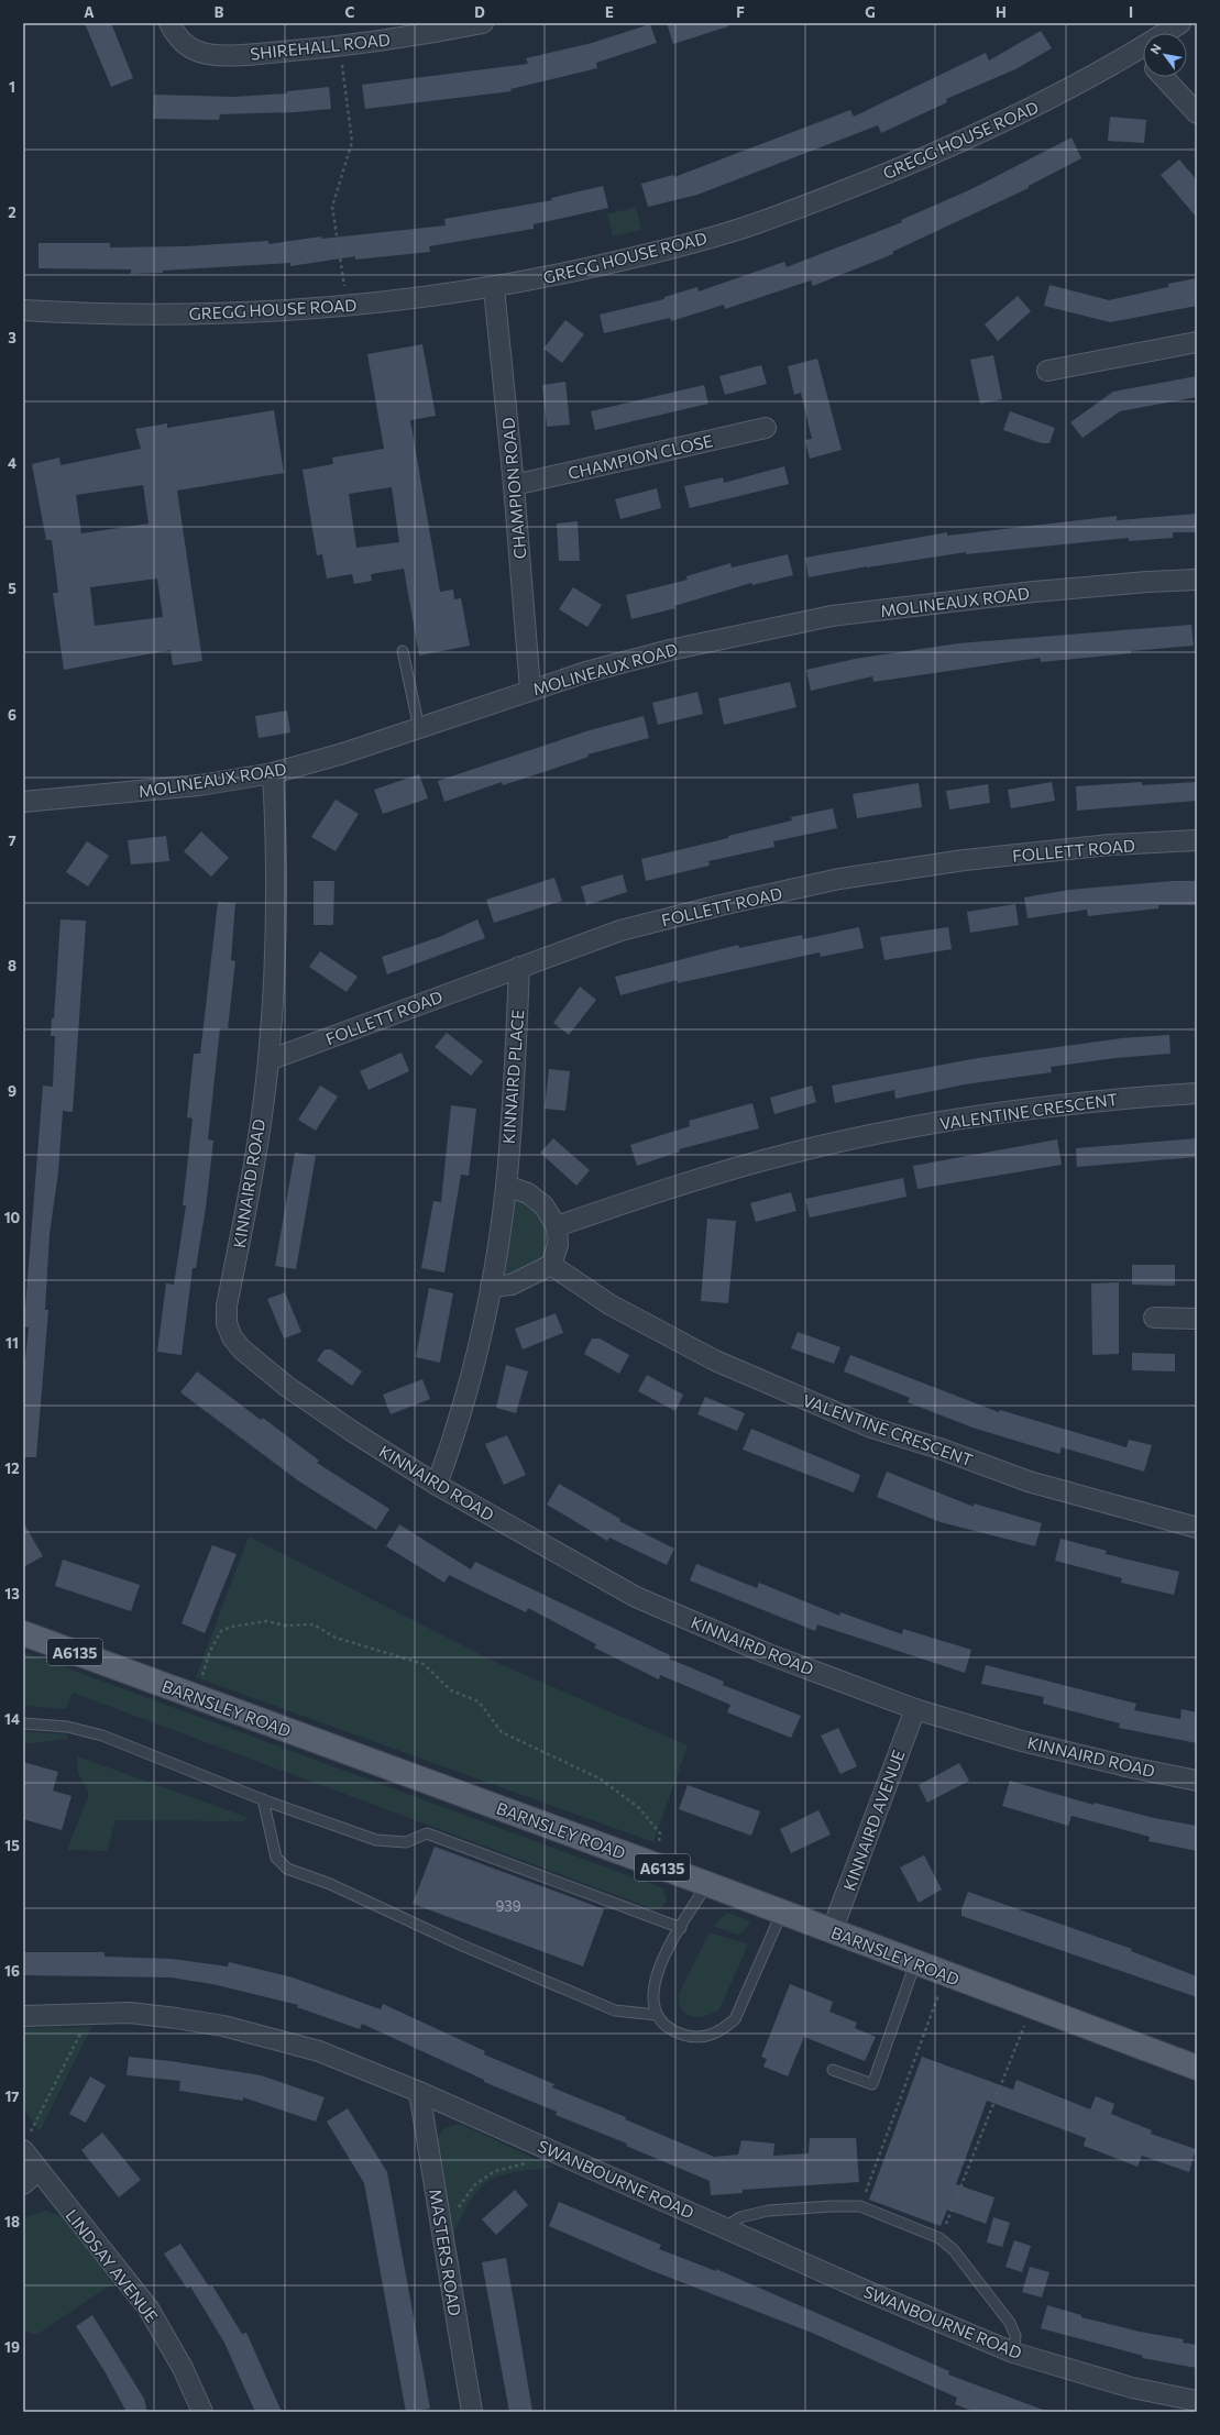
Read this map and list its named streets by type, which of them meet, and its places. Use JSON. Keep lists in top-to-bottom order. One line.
{"streets":{"main road":["A6135","BARNSLEY ROAD"],"street":["SHIREHALL ROAD","GREGG HOUSE ROAD","CHAMPION CLOSE","CHAMPION ROAD","MOLINEAUX ROAD","FOLLETT ROAD","KINNAIRD PLACE","VALENTINE CRESCENT","KINNAIRD ROAD","KINNAIRD AVENUE","SWANBOURNE ROAD","MASTERS ROAD","LINDSAY AVENUE"]},"crossings":[["GREGG HOUSE ROAD","CHAMPION ROAD"],["CHAMPION CLOSE","CHAMPION ROAD"],["CHAMPION ROAD","MOLINEAUX ROAD"],["MOLINEAUX ROAD","KINNAIRD ROAD"],["FOLLETT ROAD","KINNAIRD PLACE"],["FOLLETT ROAD","KINNAIRD ROAD"],["KINNAIRD PLACE","KINNAIRD ROAD"],["KINNAIRD ROAD","KINNAIRD AVENUE"],["BARNSLEY ROAD","KINNAIRD AVENUE"],["SWANBOURNE ROAD","MASTERS ROAD"]],"house_numbers":["939"],"north":"top left","grid":{"columns":["A","B","C","D","E","F","G","H","I"],"rows":["1","2","3","4","5","6","7","8","9","10","11","12","13","14","15","16","17","18","19"]}}
